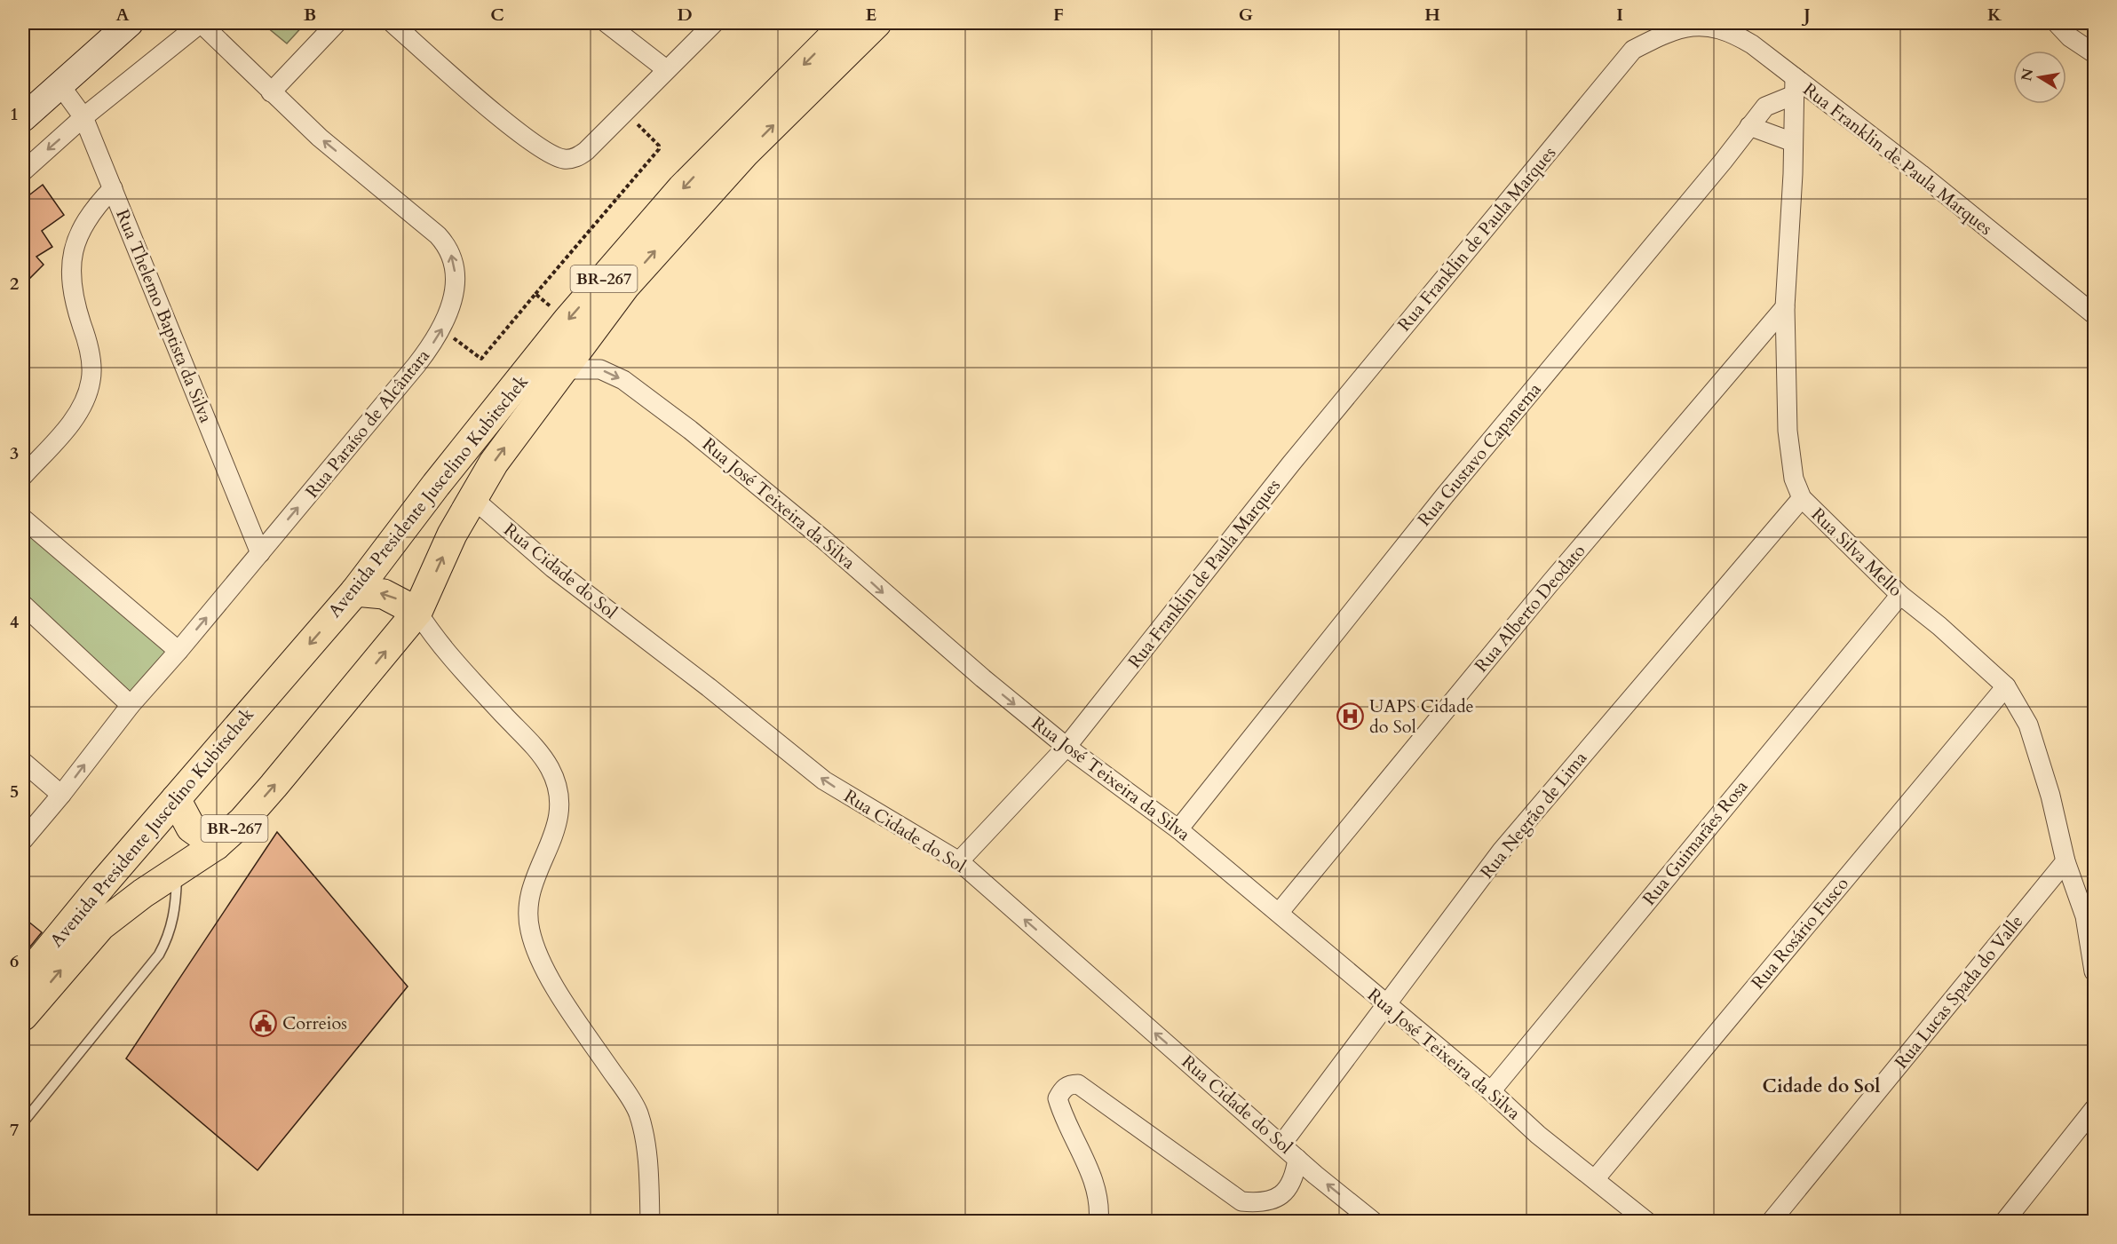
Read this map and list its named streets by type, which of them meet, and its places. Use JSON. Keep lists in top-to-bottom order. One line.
{"streets":{"highway":["BR-267","Avenida Presidente Juscelino Kubitschek"],"street":["Rua Franklin de Paula Marques","Rua Thelemo Baptista da Silva","Rua Paraíso de Alcântara","Rua Gustavo Capanema","Rua José Teixeira da Silva","Rua Silva Mello","Rua Cidade do Sol","Rua Alberto Deodato","Rua Negrão de Lima","Rua Guimarães Rosa","Rua Rosário Fusco","Rua Lucas Spada do Valle"]},"crossings":[["Rua Franklin de Paula Marques","Rua Gustavo Capanema"],["Rua Franklin de Paula Marques","Rua José Teixeira da Silva"],["Rua Franklin de Paula Marques","Rua Silva Mello"],["Rua Franklin de Paula Marques","Rua Cidade do Sol"],["Rua Thelemo Baptista da Silva","Rua Paraíso de Alcântara"],["Rua Gustavo Capanema","Rua José Teixeira da Silva"],["Rua Gustavo Capanema","Rua Silva Mello"],["Avenida Presidente Juscelino Kubitschek","Rua José Teixeira da Silva"],["Avenida Presidente Juscelino Kubitschek","Rua Cidade do Sol"],["Rua José Teixeira da Silva","Rua Alberto Deodato"],["Rua José Teixeira da Silva","Rua Negrão de Lima"],["Rua José Teixeira da Silva","Rua Guimarães Rosa"],["Rua José Teixeira da Silva","Rua Rosário Fusco"],["Rua Silva Mello","Rua Alberto Deodato"],["Rua Silva Mello","Rua Negrão de Lima"],["Rua Silva Mello","Rua Guimarães Rosa"],["Rua Silva Mello","Rua Rosário Fusco"],["Rua Silva Mello","Rua Lucas Spada do Valle"],["Rua Cidade do Sol","Rua Negrão de Lima"]],"one_way":["Rua José Teixeira da Silva","Rua Cidade do Sol"],"districts":["Cidade do Sol"],"places":{"hospital":["UAPS Cidade do Sol"],"public building":["Correios"]},"north":"left","grid":{"columns":["A","B","C","D","E","F","G","H","I","J","K"],"rows":["1","2","3","4","5","6","7"]}}
